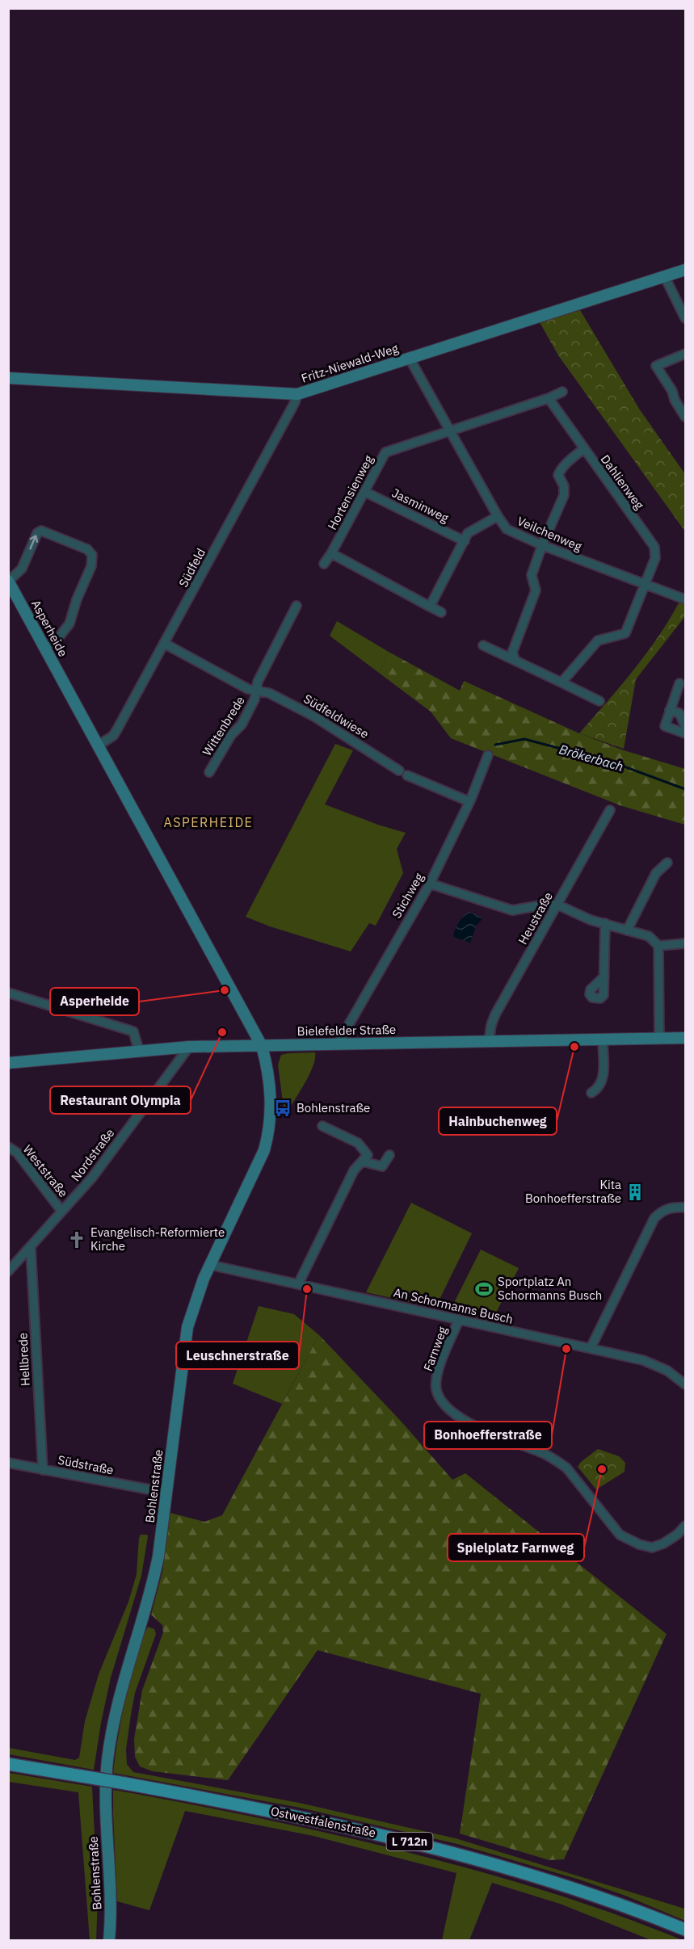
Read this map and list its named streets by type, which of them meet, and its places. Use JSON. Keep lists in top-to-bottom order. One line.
{"streets":{"main road":["Ostwestfalenstraße","L 712n"],"street":["Fritz-Niewald-Weg","Dahlienweg","Hortensienweg","Jasminweg","Veilchenweg","Südfeld","Asperheide","Südfeldwiese","Wittenbrede","Stichweg","Heustraße","Bielefelder Straße","Nordstraße","Weststraße","An Schormanns Busch","Farnweg","Hellbrede","Südstraße","Bohlenstraße"]},"crossings":[["Fritz-Niewald-Weg","Veilchenweg"],["Fritz-Niewald-Weg","Südfeld"],["Dahlienweg","Veilchenweg"],["Hortensienweg","Jasminweg"],["Hortensienweg","Veilchenweg"],["Südfeld","Asperheide"],["Südfeld","Südfeldwiese"],["Asperheide","Bielefelder Straße"],["Asperheide","Bohlenstraße"],["Südfeldwiese","Wittenbrede"],["Stichweg","Bielefelder Straße"],["Heustraße","Bielefelder Straße"],["Bielefelder Straße","Nordstraße"],["Bielefelder Straße","Bohlenstraße"],["Nordstraße","Weststraße"],["Nordstraße","Hellbrede"],["An Schormanns Busch","Farnweg"],["An Schormanns Busch","Bohlenstraße"],["Hellbrede","Südstraße"],["Südstraße","Bohlenstraße"]],"districts":["ASPERHEIDE"],"water":["Brökerbach"],"places":{"other":["Asperheide","Restaurant Olympia","Hainbuchenweg","Leuschnerstraße","Bonhoefferstraße","Spielplatz Farnweg"],"bus stop":["Bohlenstraße"],"building":["Kita Bonhoefferstraße"],"church":["Evangelisch-Reformierte Kirche"],"sports":["Sportplatz An Schormanns Busch"]}}
